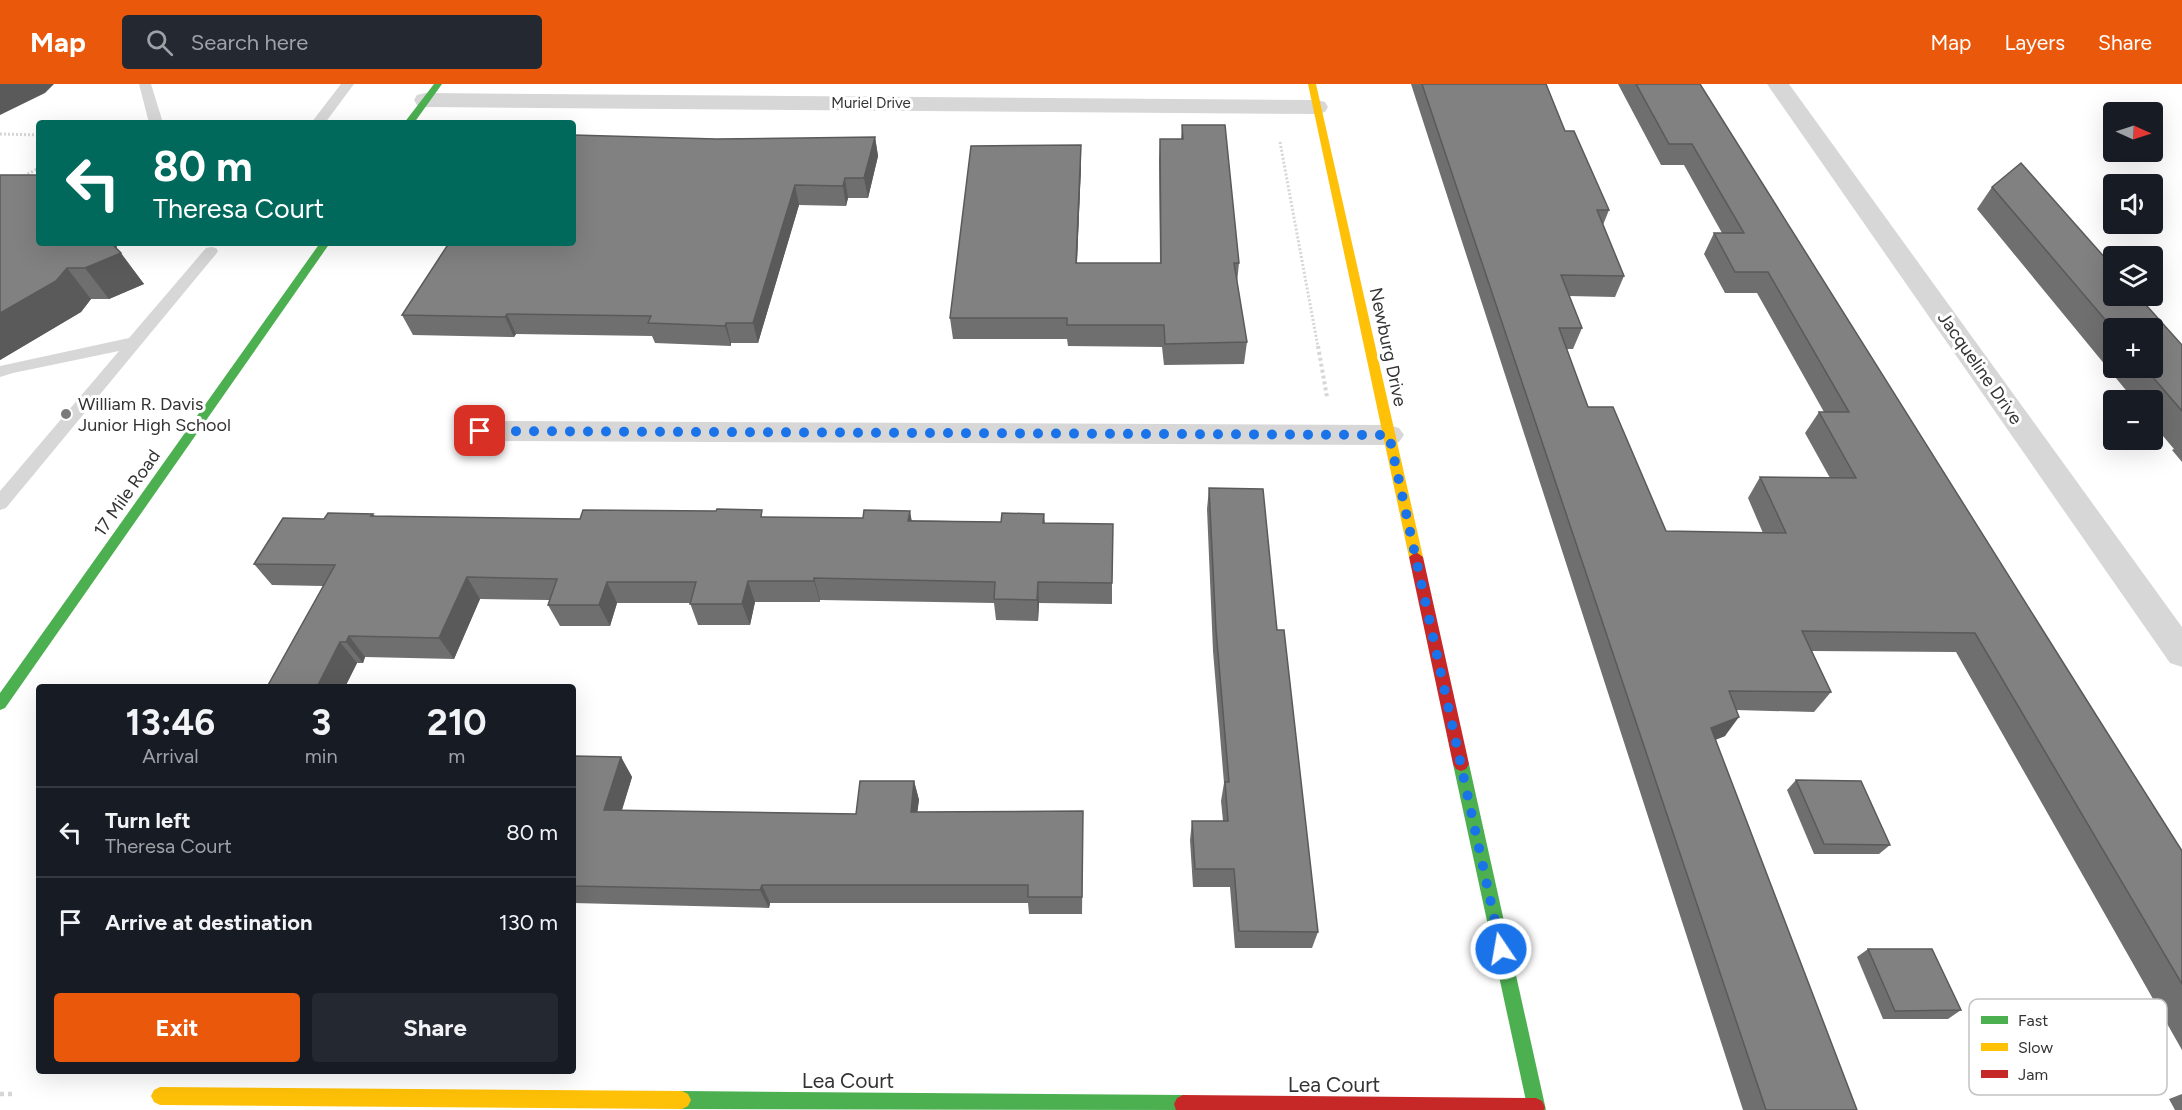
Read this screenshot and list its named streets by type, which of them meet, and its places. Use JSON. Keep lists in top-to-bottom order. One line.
{"streets":{"street":["Muriel Drive","Newburg Drive","Jacqueline Drive","17 Mile Road","Lea Court"]},"crossings":[["Muriel Drive","Newburg Drive"],["Newburg Drive","Lea Court"]],"places":["William R. Davis Junior High School"],"legend":["Fast","Slow","Jam"],"north":"right","page":{"header":"Map","search":"Search here","nav":["Map","Layers","Share"],"map_buttons":["+","−"],"turn":["80 m","Theresa Court"],"eta":["13:46","Arrival","3","min","210","m"],"list":[{"name":"Turn left","note":"Theresa Court","value":"80 m"},{"name":"Arrive at destination","value":"130 m"}],"buttons":["Exit","Share"]}}
